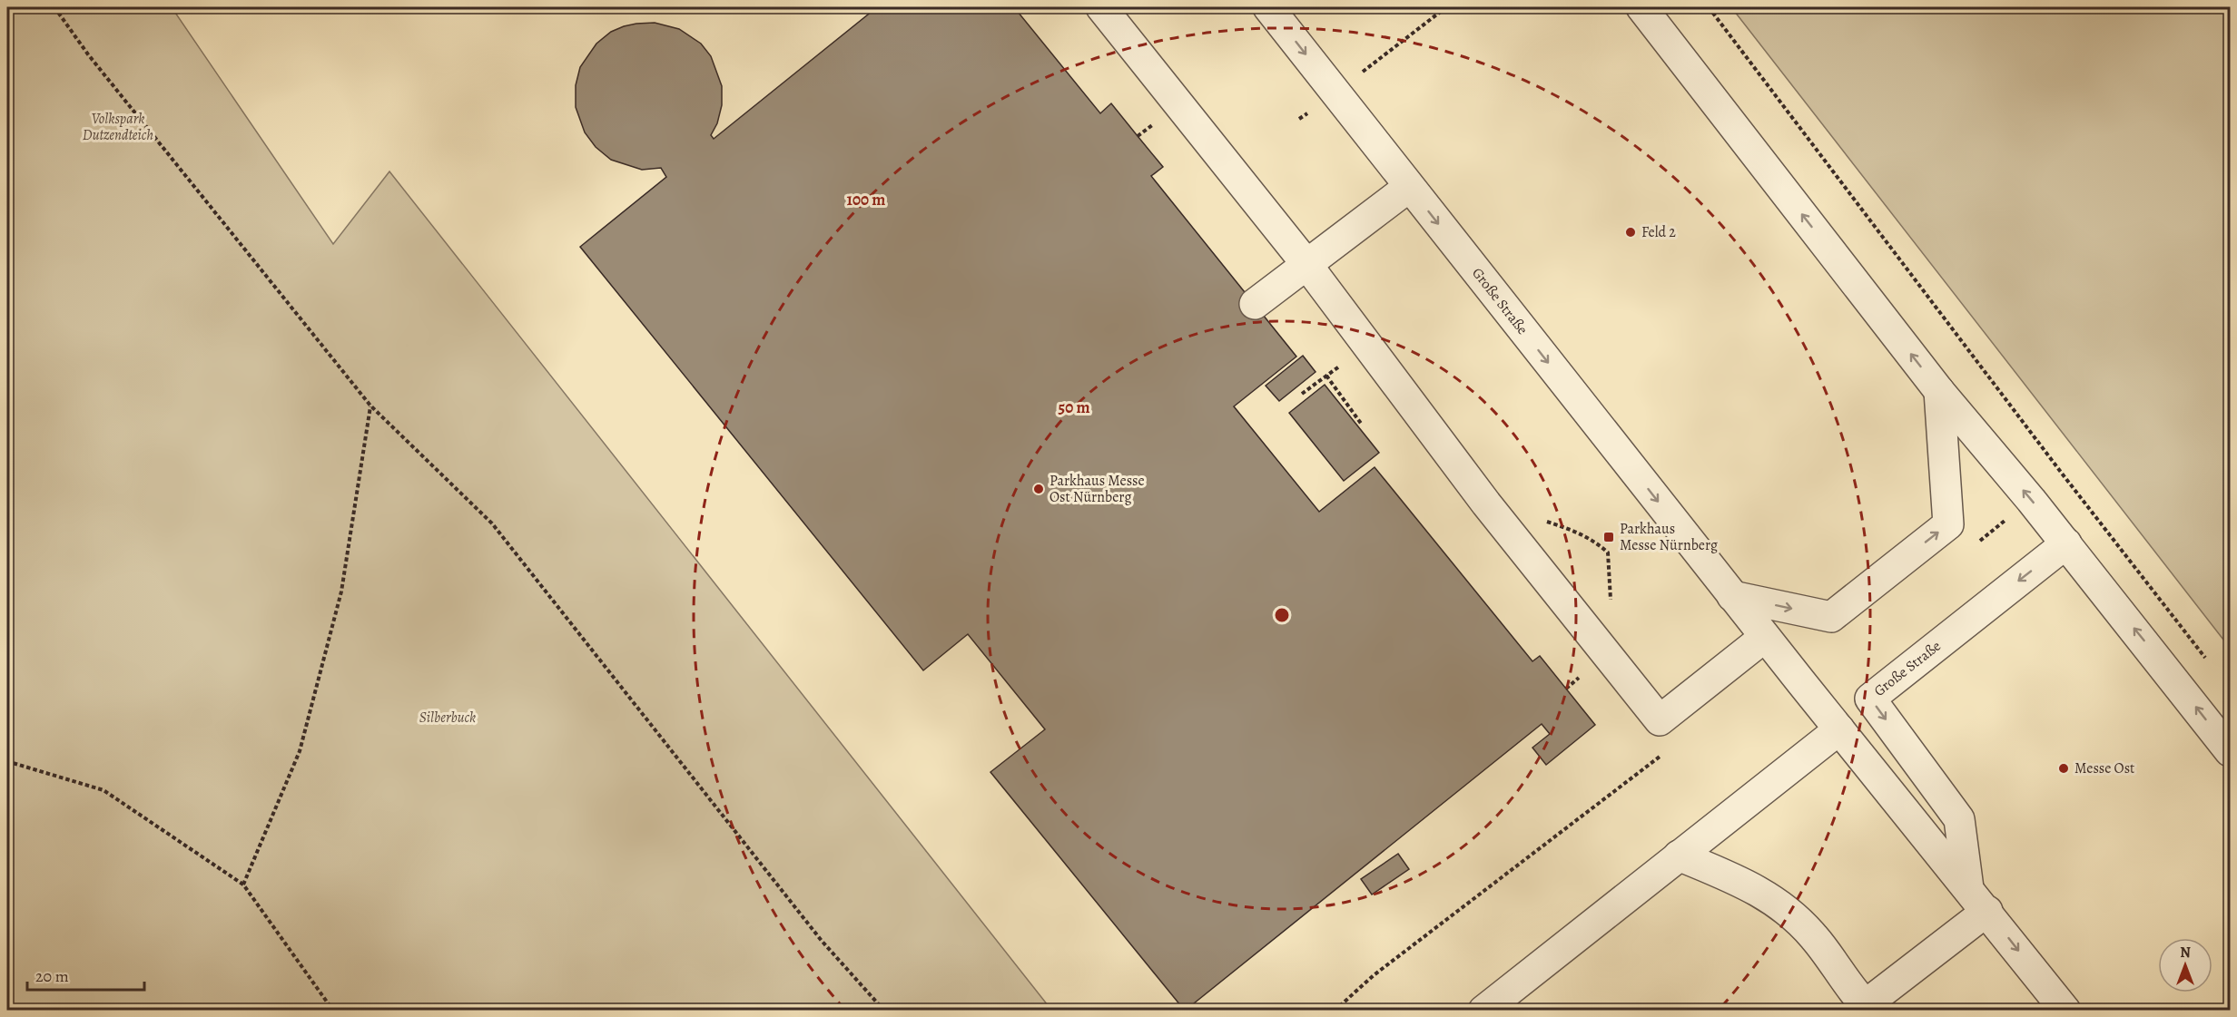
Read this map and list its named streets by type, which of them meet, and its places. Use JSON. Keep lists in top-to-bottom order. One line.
{"streets":{"lane":["Große Straße"]},"parks":["Volkspark Dutzendteich","Silberbuck"],"places":{"other":["Feld 2","Parkhaus Messe Ost Nürnberg","Messe Ost"],"transit":["Parkhaus Messe Nürnberg"]},"scale_bar":"20 m","north":"top","rings":["100 m","50 m"]}
